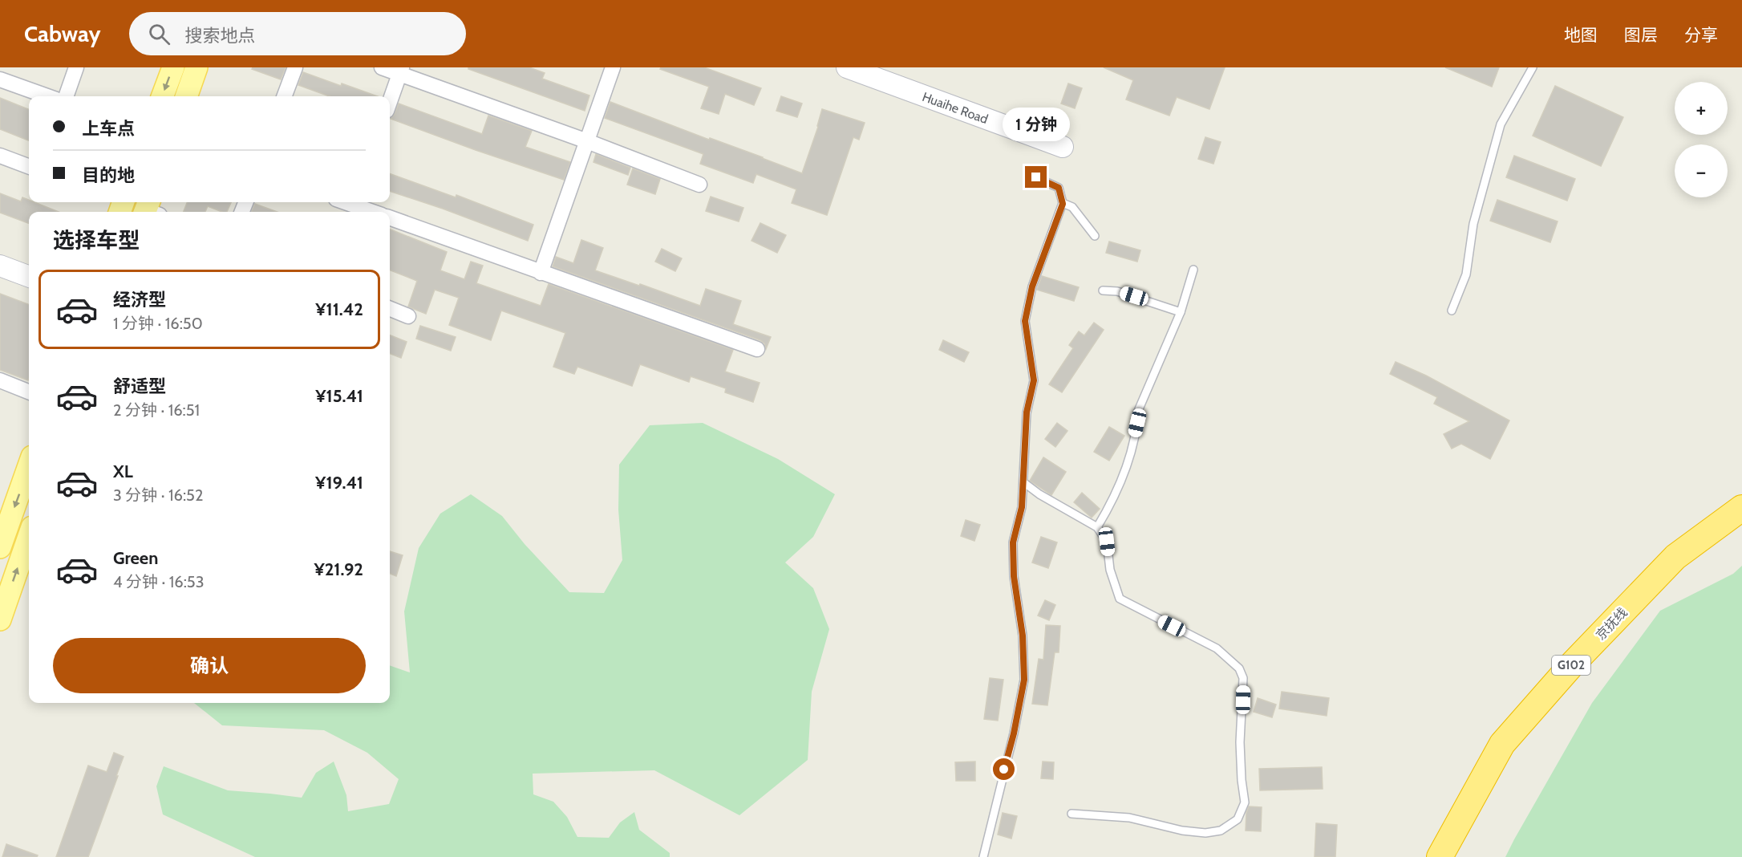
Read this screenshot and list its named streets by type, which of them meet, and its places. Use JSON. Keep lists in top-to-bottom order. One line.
{"streets":{"highway":["京抚线","G102"],"street":["Huaihe Road"]},"page":{"header":"Cabway","search":"搜索地点","nav":["地图","图层","分享"],"map_buttons":["+","−"],"banner":["上车点","目的地"],"bubble":"1 分钟","heading":"选择车型","list":[{"name":"经济型","note":"1 分钟 · 16:50","value":"¥11.42"},{"name":"舒适型","note":"2 分钟 · 16:51","value":"¥15.41"},{"name":"XL","note":"3 分钟 · 16:52","value":"¥19.41"},{"name":"Green","note":"4 分钟 · 16:53","value":"¥21.92"}],"buttons":"确认"}}
